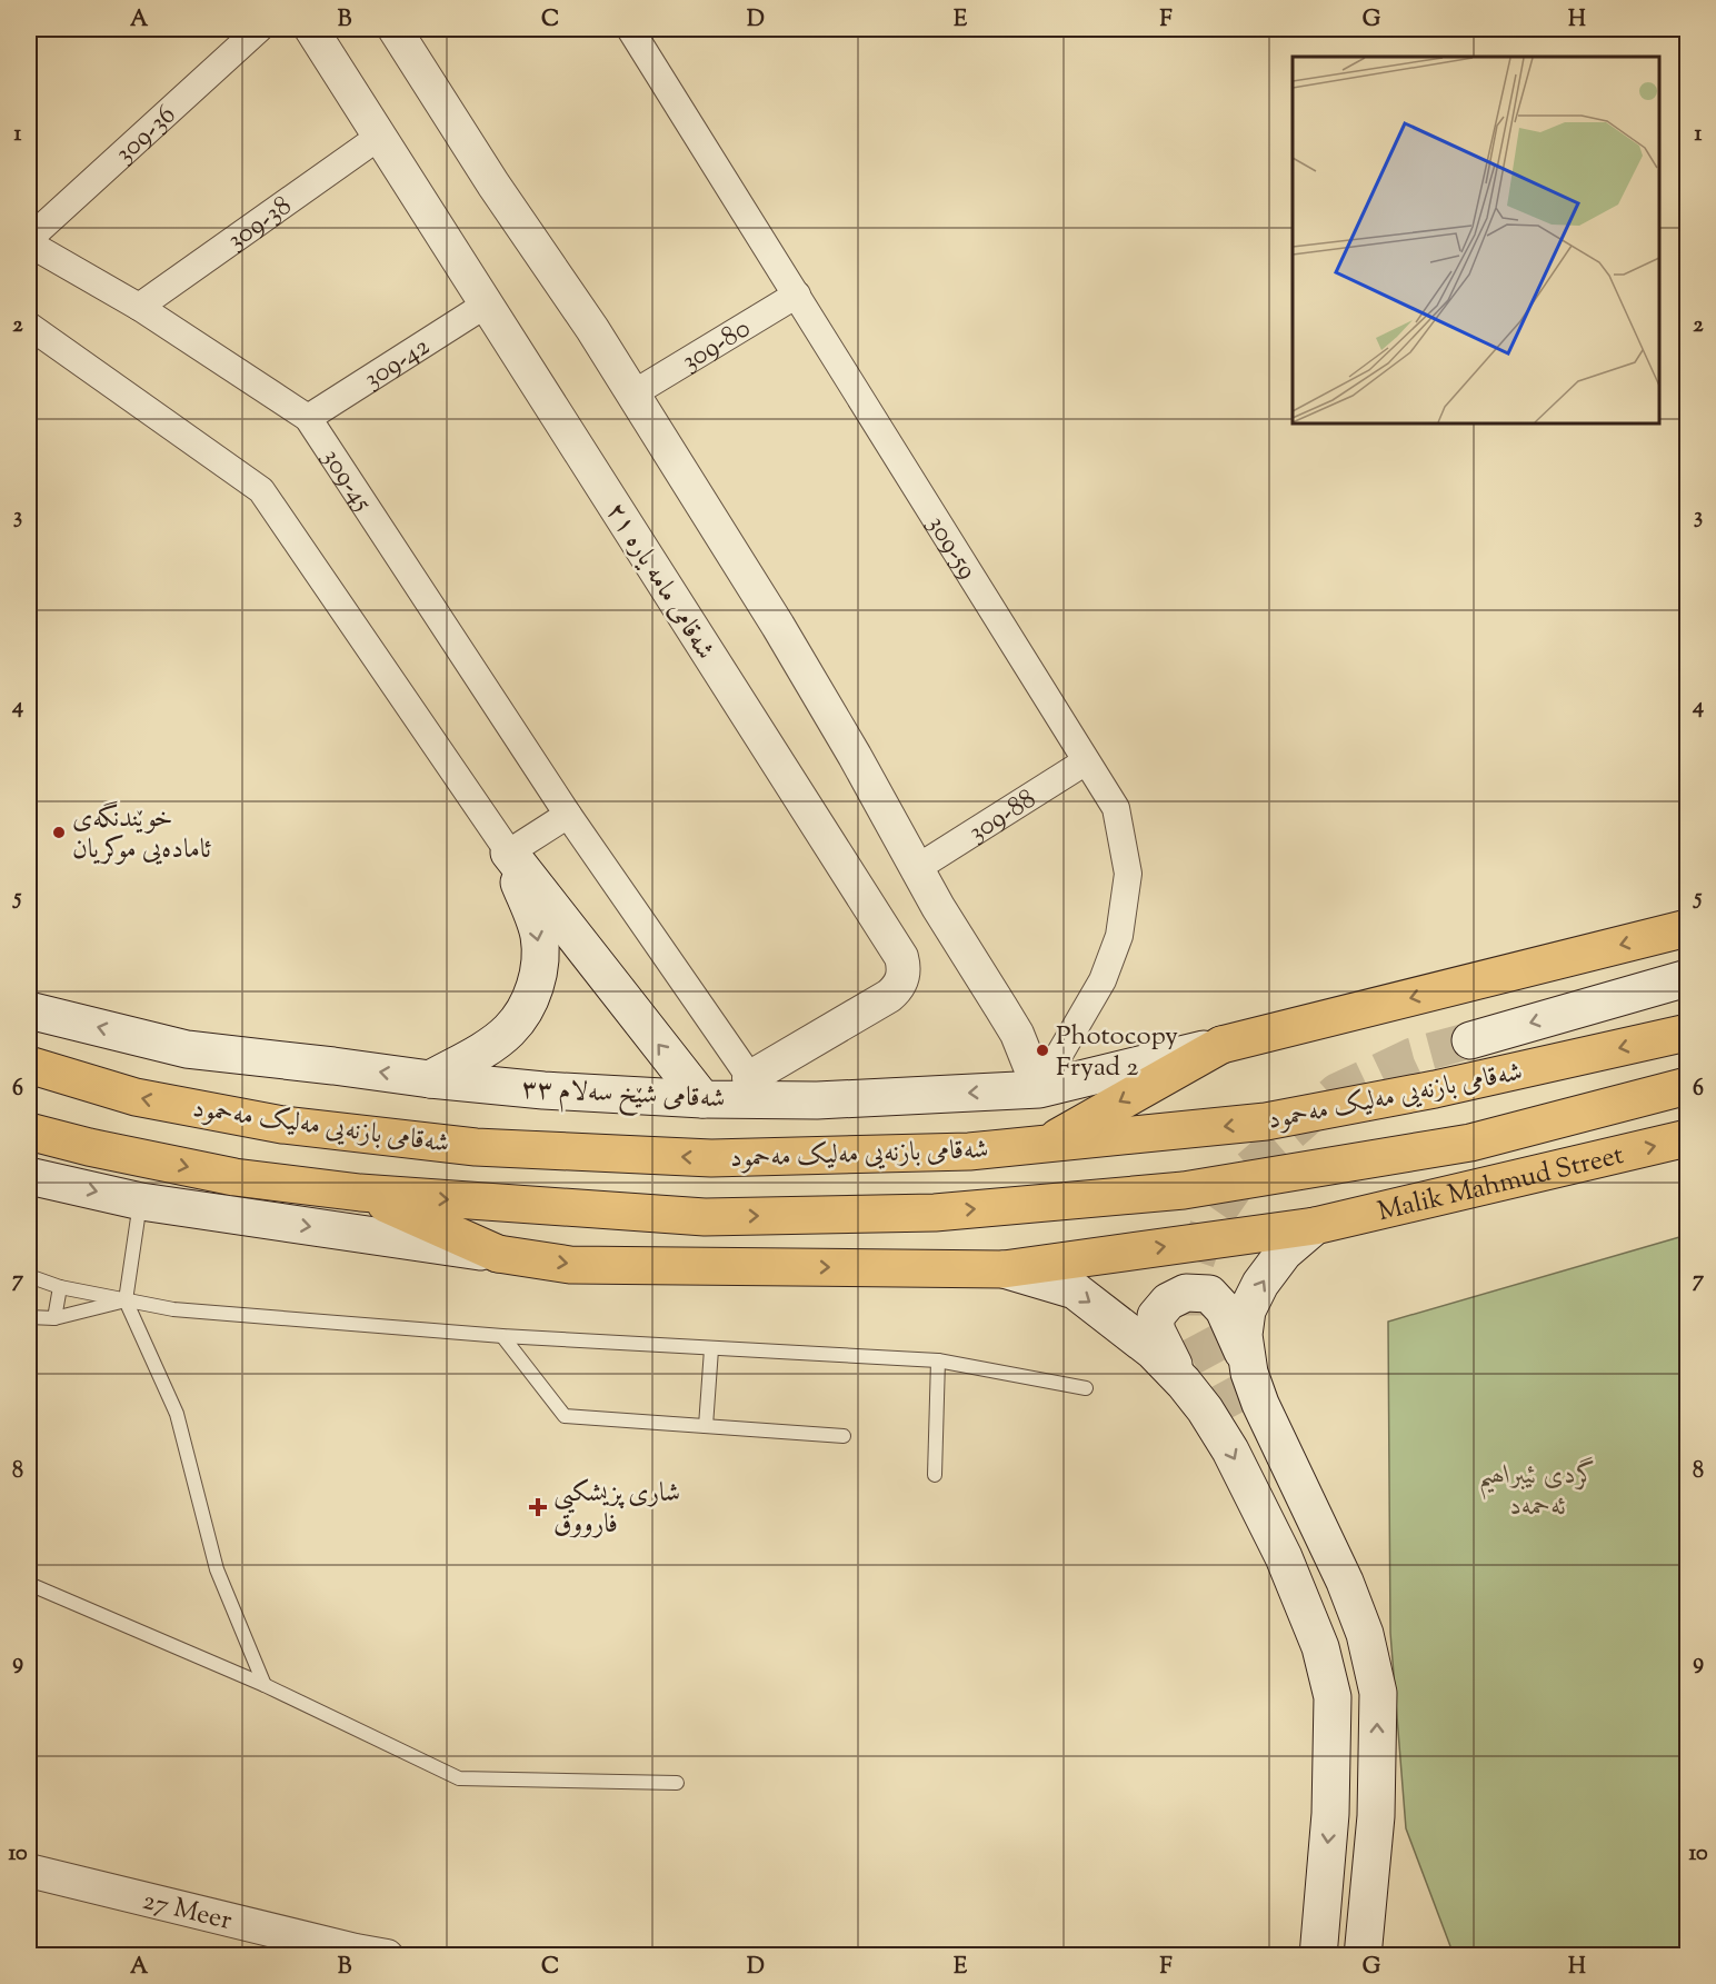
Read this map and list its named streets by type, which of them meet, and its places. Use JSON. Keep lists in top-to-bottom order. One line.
{"streets":{"main road":["شەقامی شێخ سەلام ٣٣","شەقامی بازنەیی مەلیک مەحمود","Malik Mahmud Street"],"street":["309-36","309-38","309-80","309-42","309-45","309-59","شەقامی مامە یارە ٢١","309-88","27 Meer"]},"crossings":[["309-36","309-45"],["309-38","309-45"],["309-38","شەقامی مامە یارە ٢١"],["309-80","309-59"],["309-42","309-45"],["309-42","شەقامی مامە یارە ٢١"],["309-45","شەقامی مامە یارە ٢١"],["309-45","شەقامی شێخ سەلام ٣٣"],["309-59","309-88"],["309-59","شەقامی شێخ سەلام ٣٣"],["شەقامی مامە یارە ٢١","شەقامی شێخ سەلام ٣٣"]],"parks":["گردی ئیبراھیم ئەحمەد"],"places":{"other":["خوێندنگەی ئامادەیی موکریان","Photocopy Fryad 2"],"health":["شاری پزیشکیی فارووق"]},"grid":{"columns":["A","B","C","D","E","F","G","H"],"rows":["1","2","3","4","5","6","7","8","9","10"]}}
